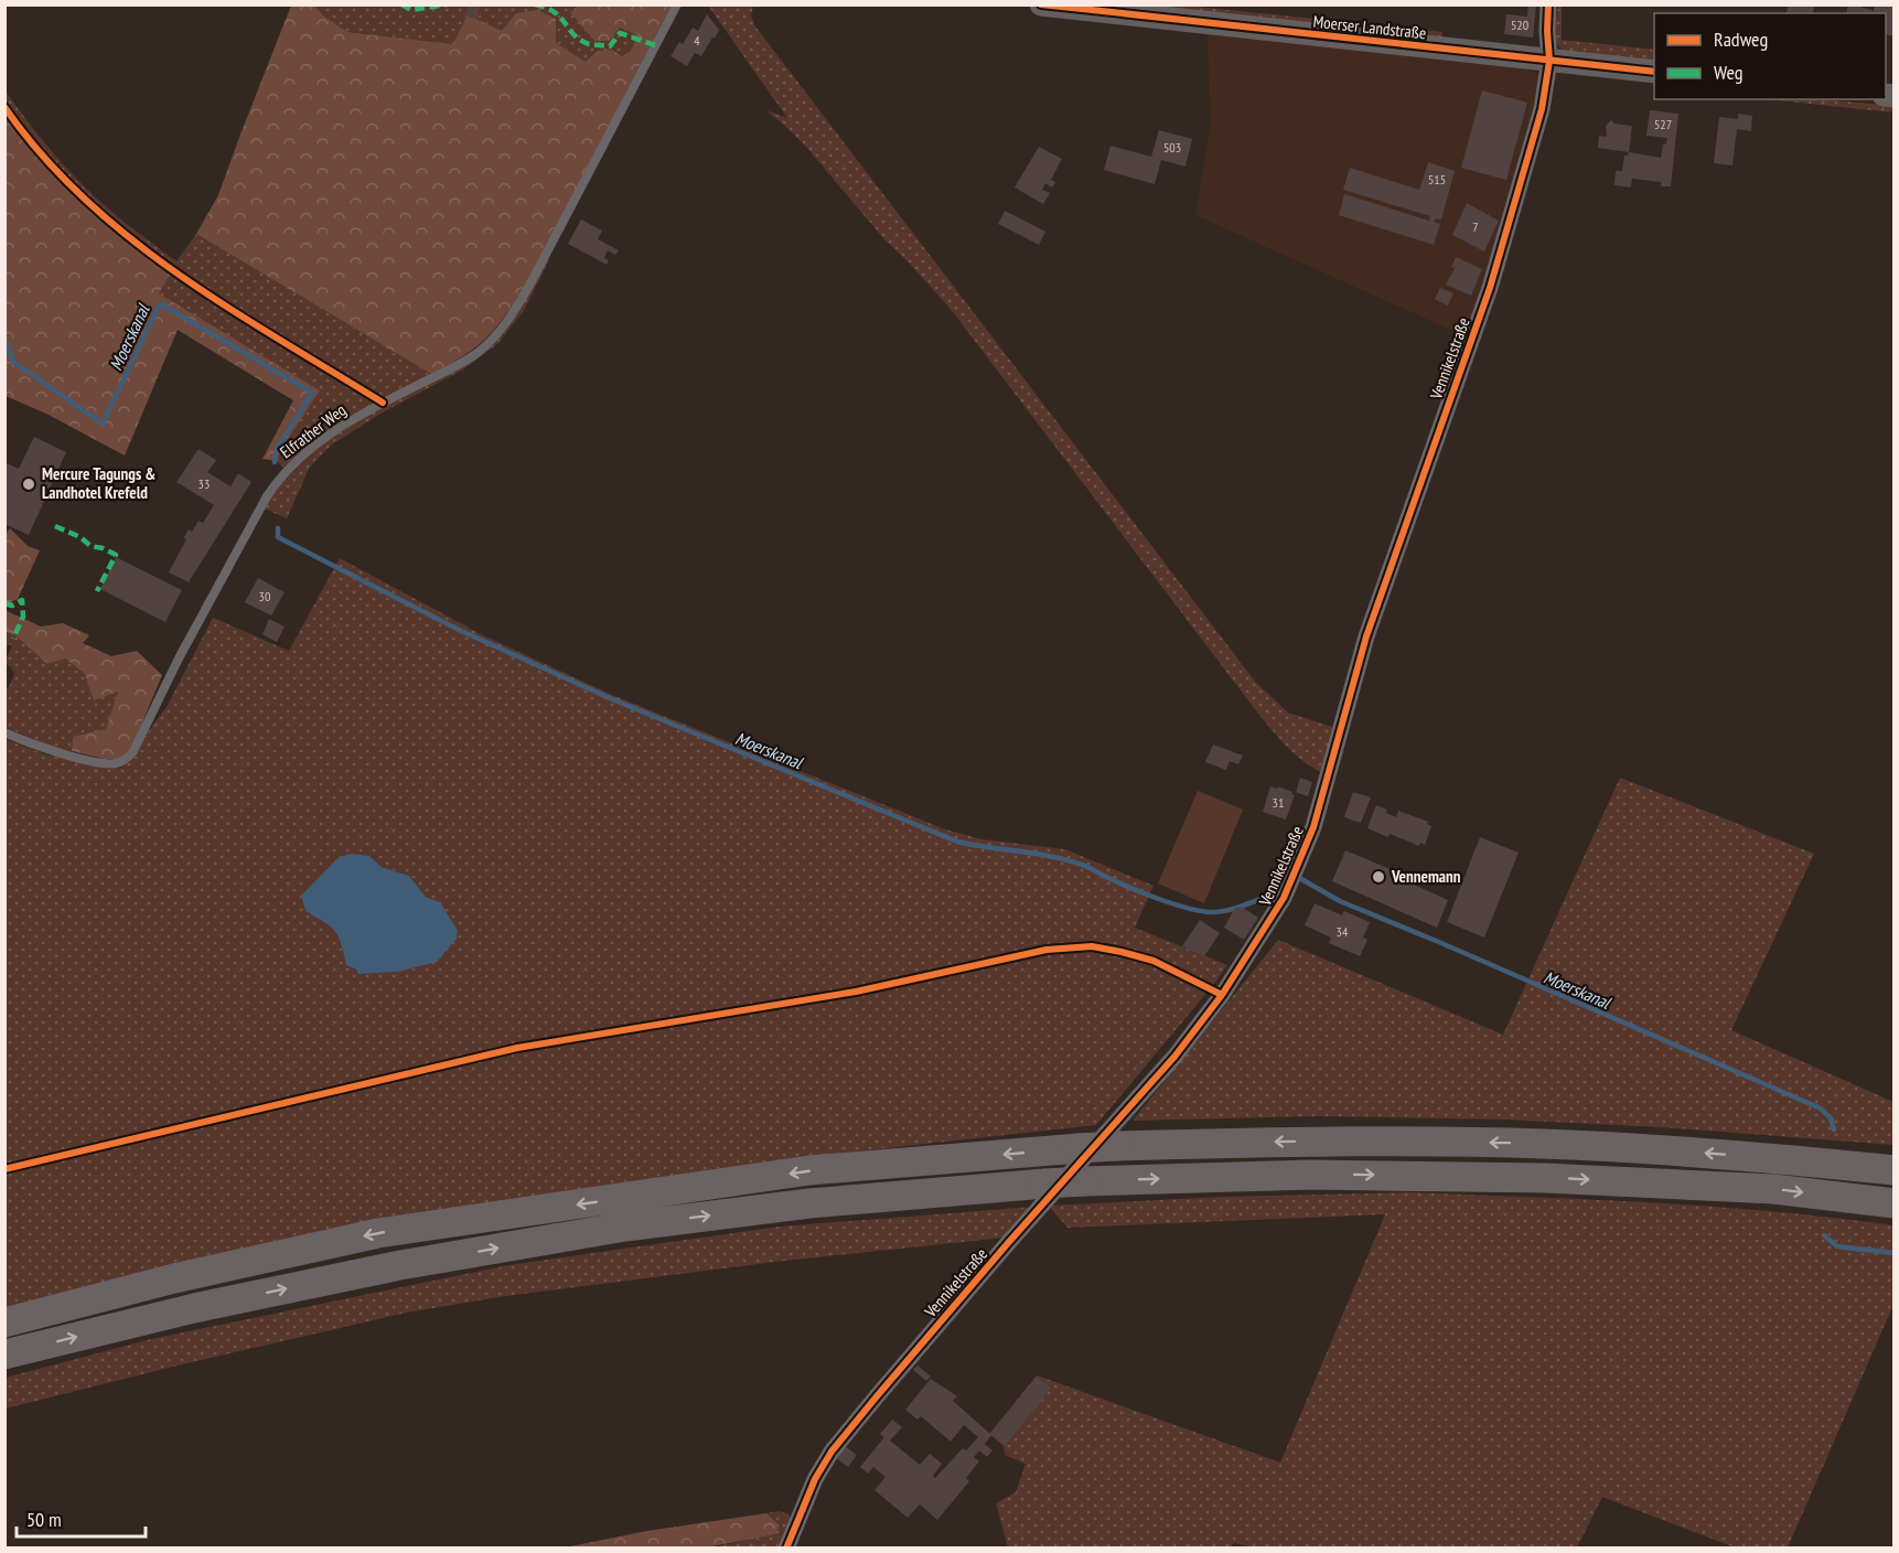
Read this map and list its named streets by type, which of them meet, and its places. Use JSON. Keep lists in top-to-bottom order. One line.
{"streets":{"main road":["Moerser Landstraße"],"street":["Vennikelstraße"],"lane":["Elfrather Weg"]},"crossings":[["Moerser Landstraße","Vennikelstraße"]],"water":["Moerskanal"],"places":["Mercure Tagungs & Landhotel Krefeld","Vennemann"],"house_numbers":["520","4","527","503","515","7","33","30","31","34"],"legend":["Radweg","Weg"],"scale_bar":"50 m"}
